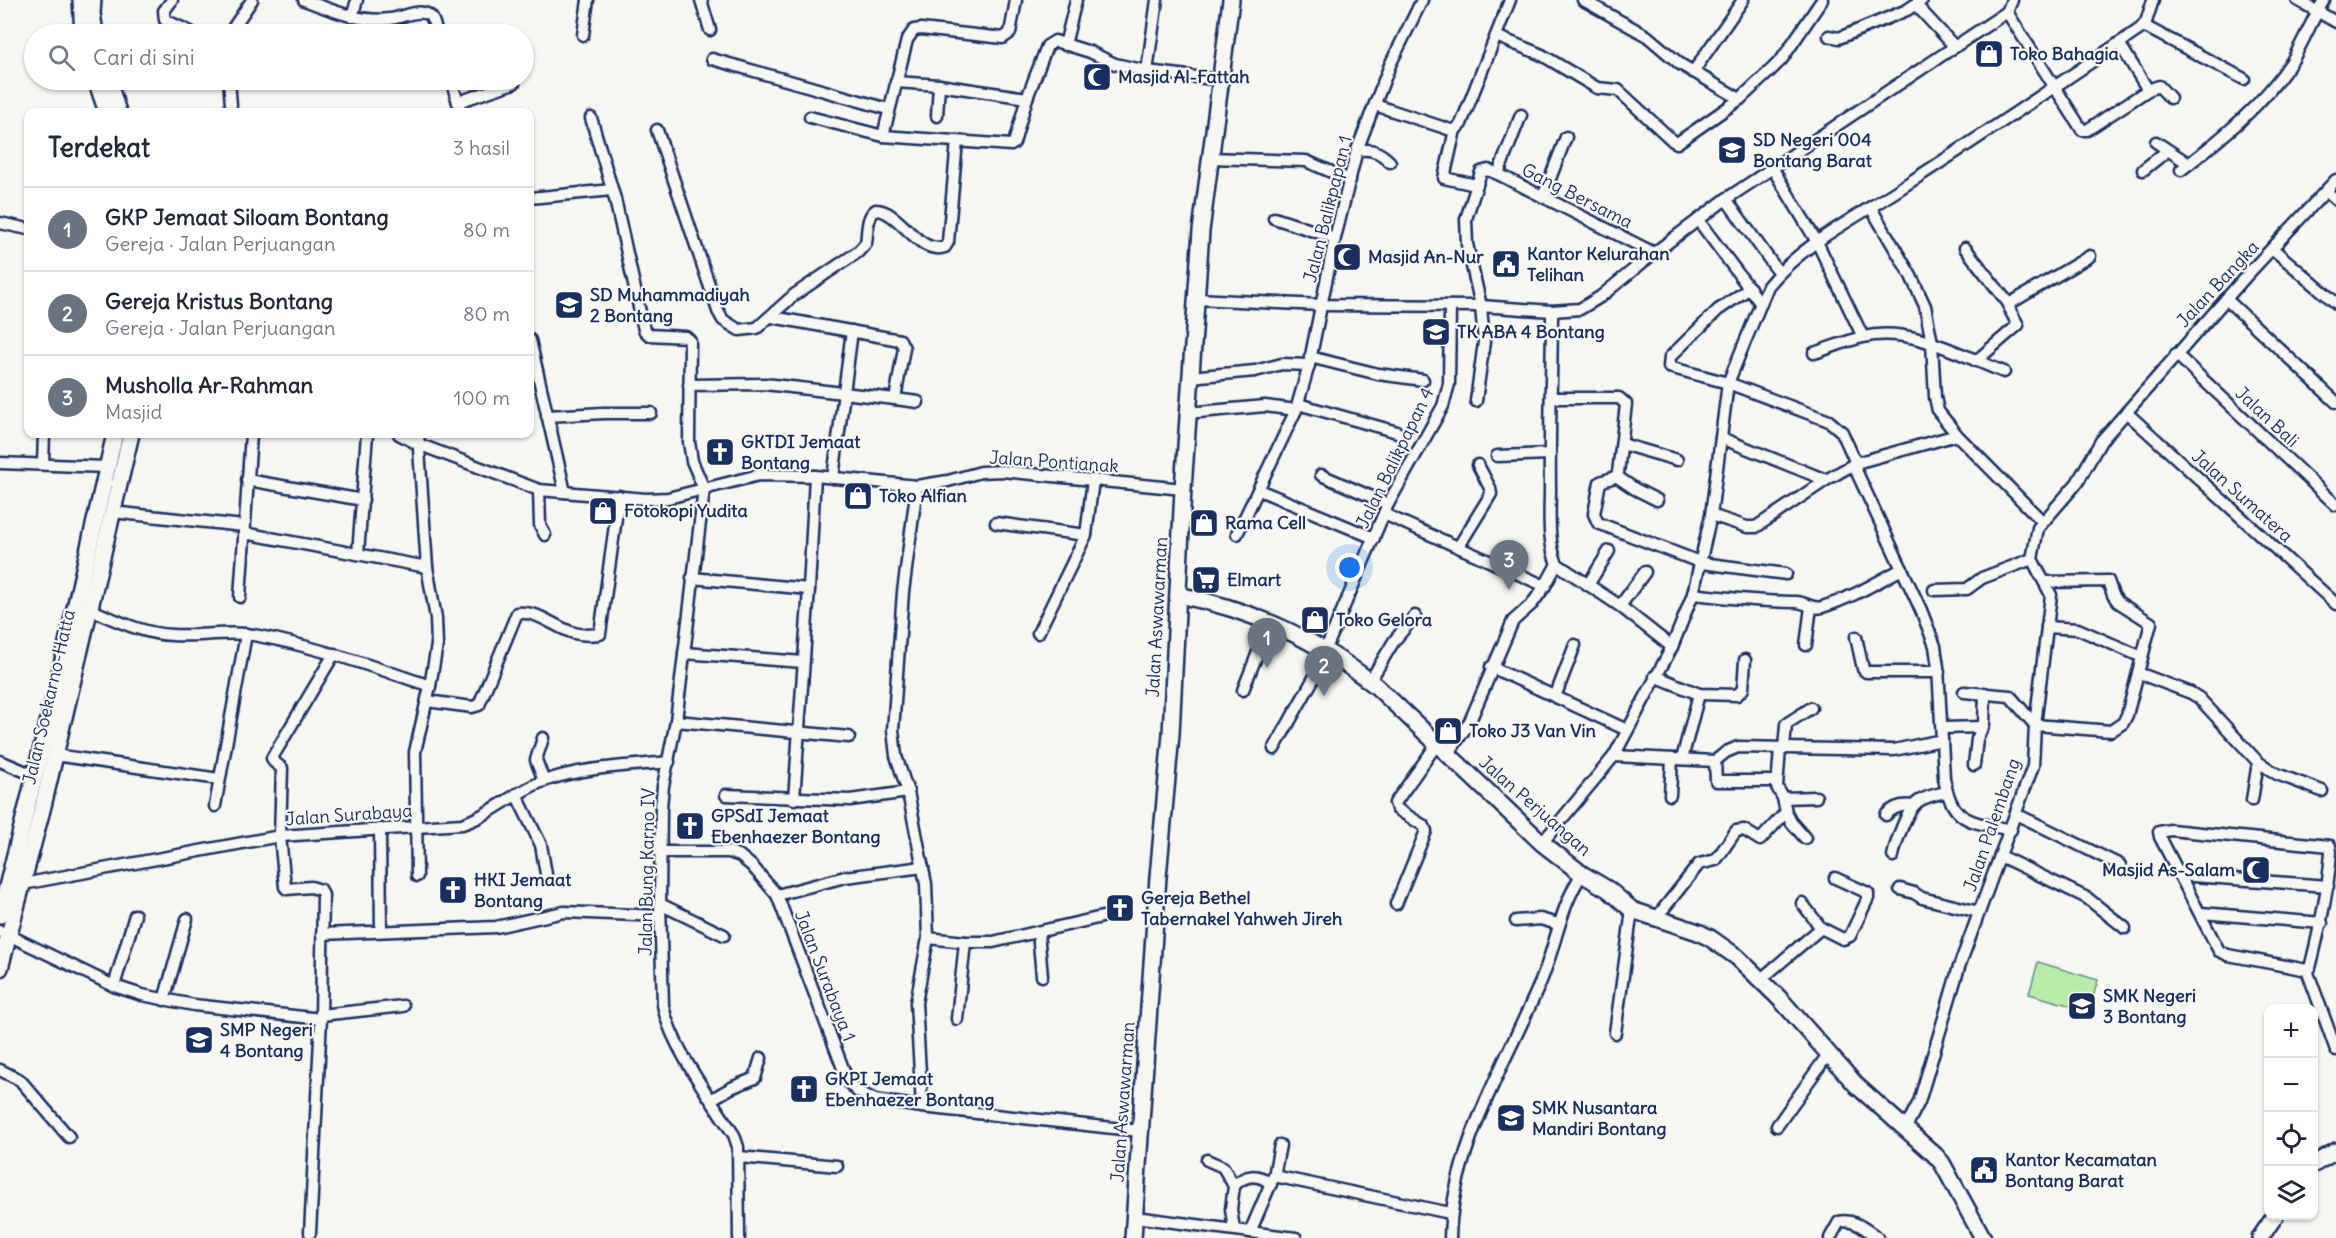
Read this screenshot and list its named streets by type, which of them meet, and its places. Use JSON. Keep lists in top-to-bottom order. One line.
{"streets":{"street":["Gang Bersama","Jalan Balikpapan 1","Jalan Bangka","Jalan Bali","Jalan Balikpapan 4","Jalan Pontianak","Jalan Sumatera","Jalan Aswawarman","Jalan Soekarno-Hatta","Jalan Perjuangan","Jalan Surabaya","Jalan Palembang","Jalan Bung Karno IV","Jalan Surabaya 1"]},"crossings":[["Jalan Bangka","Jalan Bali"],["Jalan Bangka","Jalan Sumatera"],["Jalan Balikpapan 4","Jalan Perjuangan"],["Jalan Pontianak","Jalan Aswawarman"],["Jalan Pontianak","Jalan Bung Karno IV"],["Jalan Aswawarman","Jalan Perjuangan"],["Jalan Aswawarman","Jalan Surabaya 1"],["Jalan Soekarno-Hatta","Jalan Surabaya"],["Jalan Perjuangan","Jalan Palembang"],["Jalan Surabaya","Jalan Bung Karno IV"],["Jalan Bung Karno IV","Jalan Surabaya 1"]],"places":{"shop":["Toko Bahagia","Toko Alfian","Fotokopi Yudita","Rama Cell","Toko Gelora","Toko J3 Van Vin"],"mosque":["Masjid Al-Fattah","Masjid An-Nur","Masjid As-Salam"],"school or university":["SD Negeri 004 Bontang Barat","SD Muhammadiyah 2 Bontang","TK ABA 4 Bontang","SMK Negeri 3 Bontang","SMP Negeri 4 Bontang","SMK Nusantara Mandiri Bontang"],"public building":["Kantor Kelurahan Telihan","Kantor Kecamatan Bontang Barat"],"church":["GKTDI Jemaat Bontang","GPSdI Jemaat Ebenhaezer Bontang","HKI Jemaat Bontang","Gereja Bethel Tabernakel Yahweh Jireh","GKPI Jemaat Ebenhaezer Bontang"],"supermarket":["Elmart"]},"page":{"search":"Cari di sini","heading":["Terdekat","3 hasil"],"list":[{"mark":"1","name":"GKP Jemaat Siloam Bontang","note":"Gereja · Jalan Perjuangan","value":"80 m"},{"mark":"2","name":"Gereja Kristus Bontang","note":"Gereja · Jalan Perjuangan","value":"80 m"},{"mark":"3","name":"Musholla Ar-Rahman","note":"Masjid","value":"100 m"}],"pins":["3","1","2"],"map_buttons":["+","−"]}}
